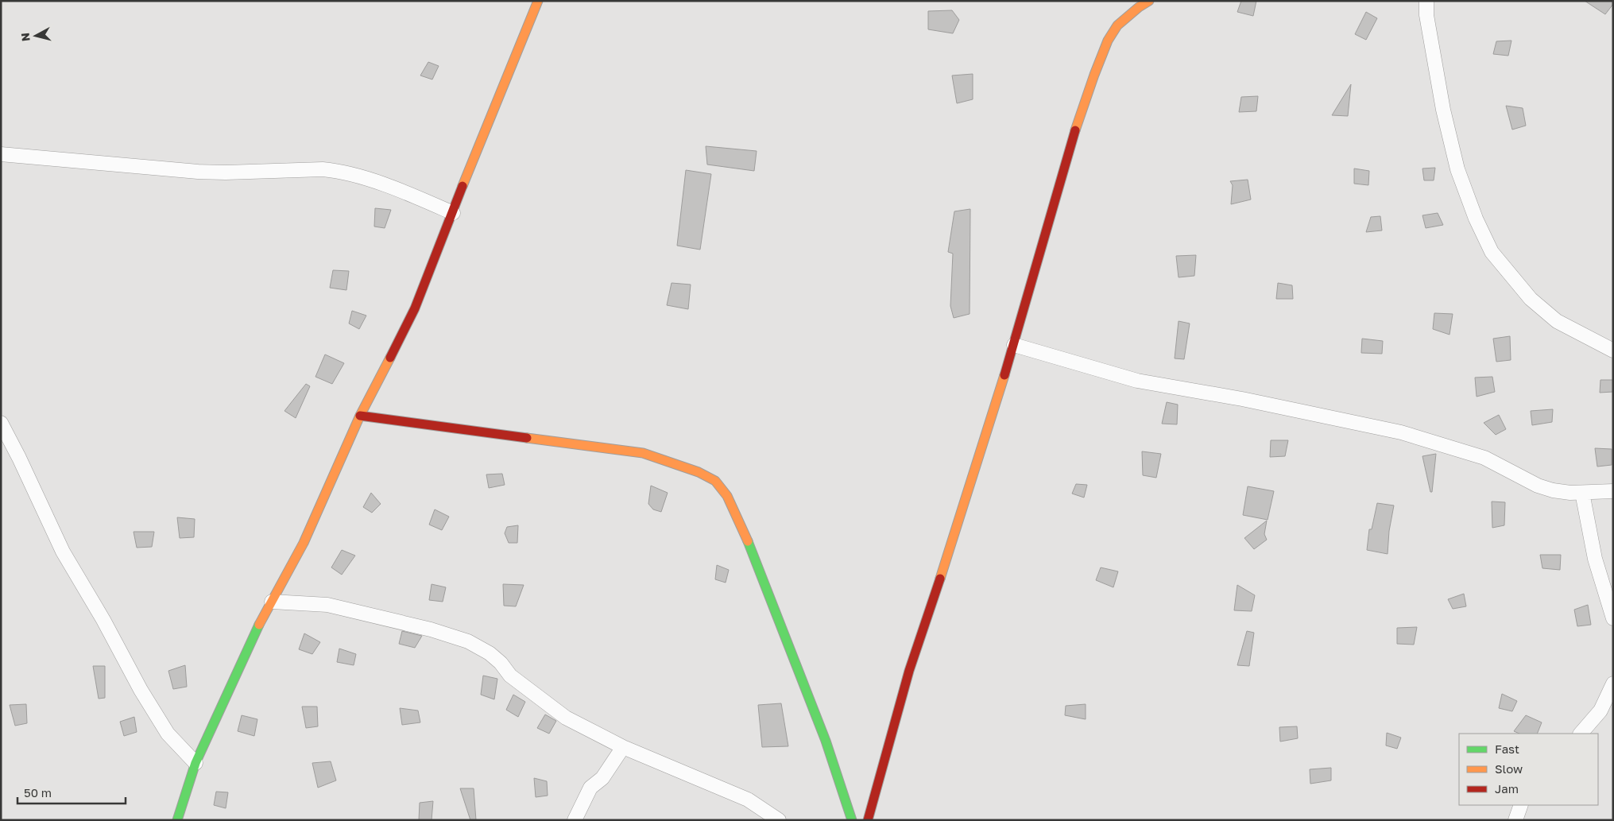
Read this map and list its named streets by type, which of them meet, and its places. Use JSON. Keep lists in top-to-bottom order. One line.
{"legend":["Fast","Slow","Jam"],"scale_bar":"50 m","north":"left"}
